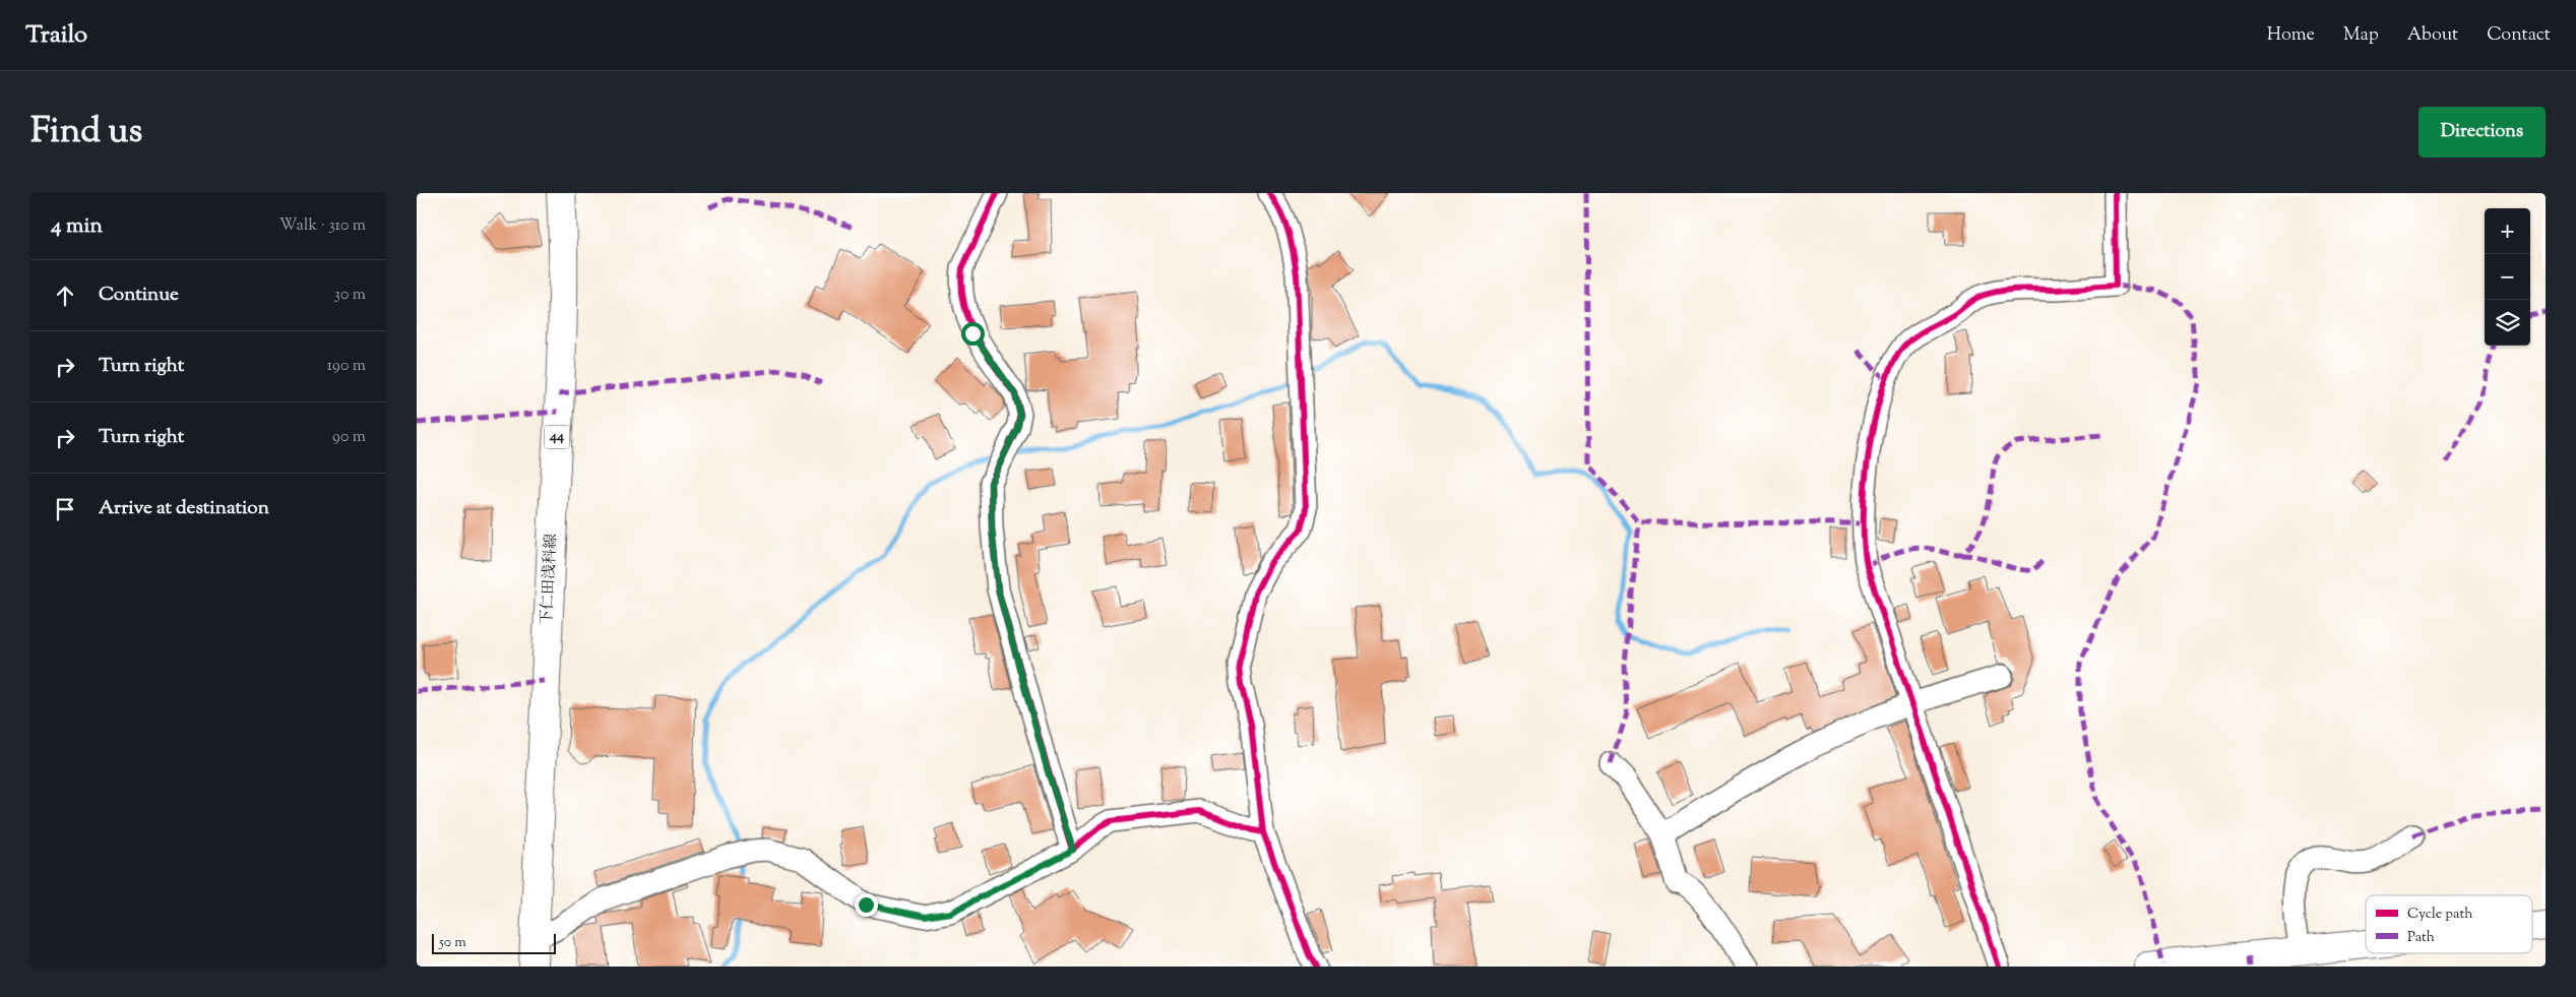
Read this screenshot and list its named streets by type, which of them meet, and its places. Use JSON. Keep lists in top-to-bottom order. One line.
{"streets":{"main road":["44","下仁田浅科線"]},"legend":["Cycle path","Path"],"scale_bar":"50 m","page":{"header":"Trailo","nav":["Home","Map","About","Contact"],"title":"Find us","buttons":"Directions","heading":["4 min","Walk · 310 m"],"map_buttons":["+","−"],"list":[["Continue","30 m"],["Turn right","190 m"],["Turn right","90 m"],"Arrive at destination"],"scale":"50 m"}}
